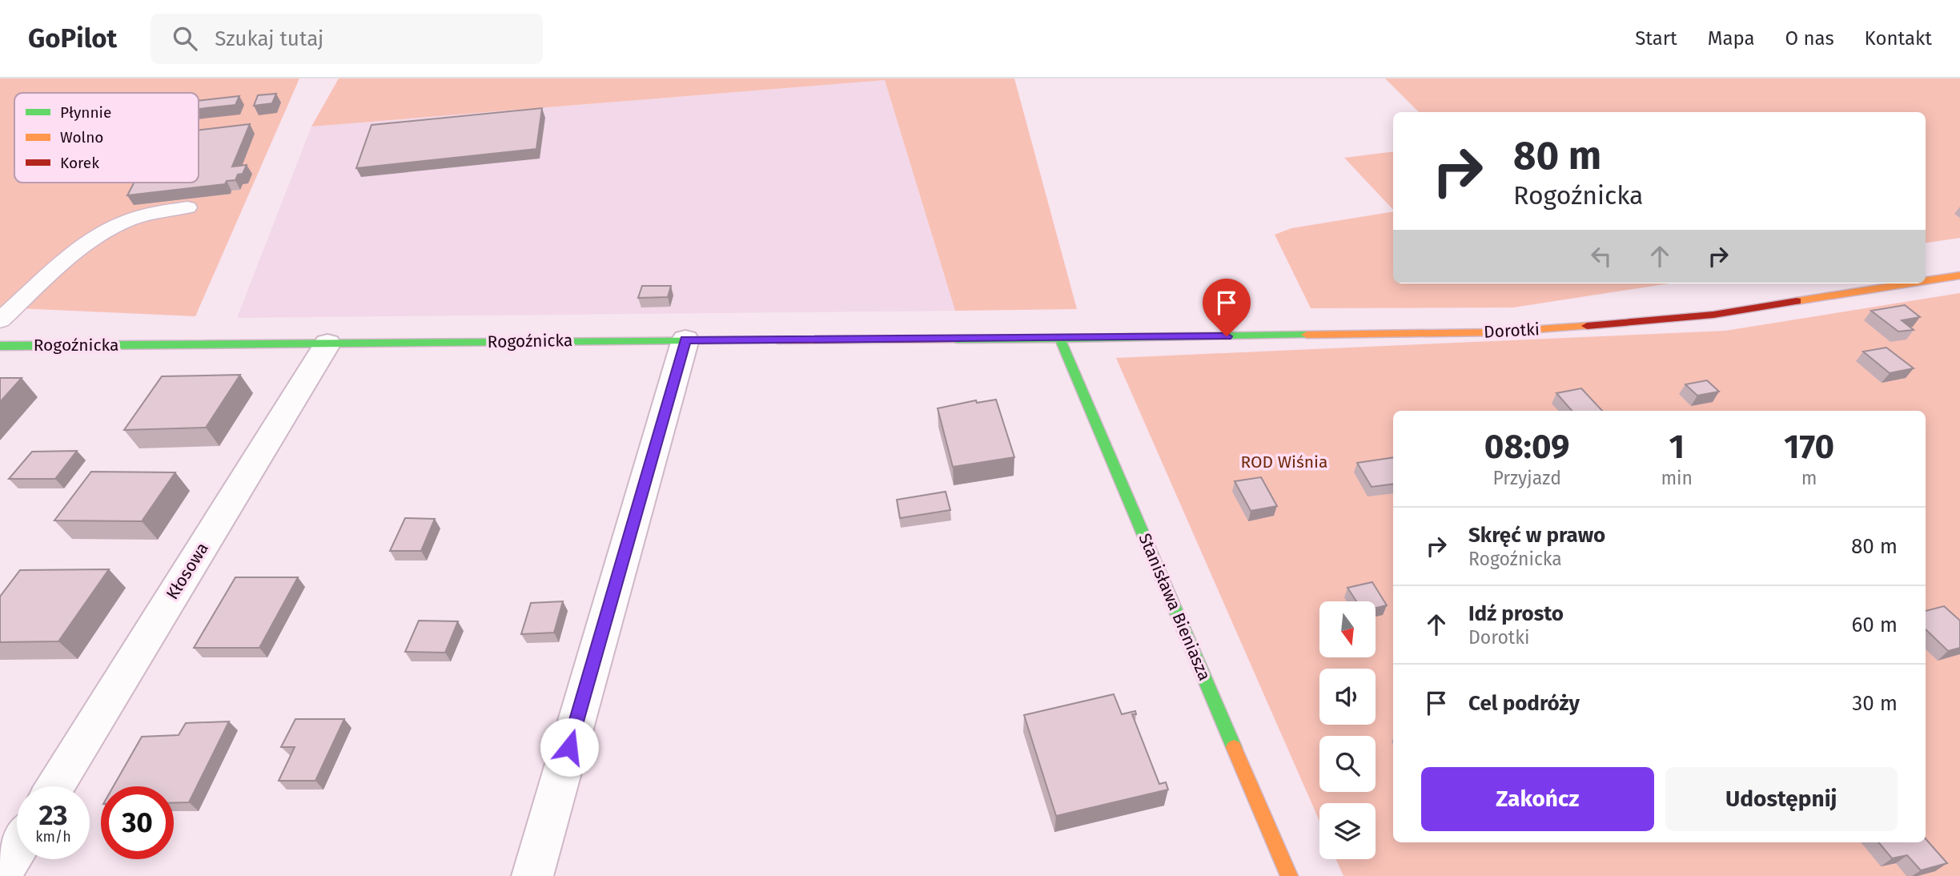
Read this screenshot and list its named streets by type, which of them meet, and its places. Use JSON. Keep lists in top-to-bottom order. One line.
{"streets":{"street":["Dorotki","Rogoźnicka","Kłosowa","Stanisława Bieniasza"]},"crossings":[["Dorotki","Rogoźnicka"],["Dorotki","Stanisława Bieniasza"],["Rogoźnicka","Kłosowa"],["Rogoźnicka","Stanisława Bieniasza"]],"parks":["ROD Wiśnia"],"legend":["Płynnie","Wolno","Korek"],"north":"bottom","page":{"header":"GoPilot","search":"Szukaj tutaj","nav":["Start","Mapa","O nas","Kontakt"],"turn":["80 m","Rogoźnicka"],"eta":["08:09","Przyjazd","1","min","170","m"],"list":[{"name":"Skręć w prawo","note":"Rogoźnicka","value":"80 m"},{"name":"Idź prosto","note":"Dorotki","value":"60 m"},{"name":"Cel podróży","value":"30 m"}],"buttons":["Zakończ","Udostępnij"],"speed":"23 km/h","limit":"30"}}
